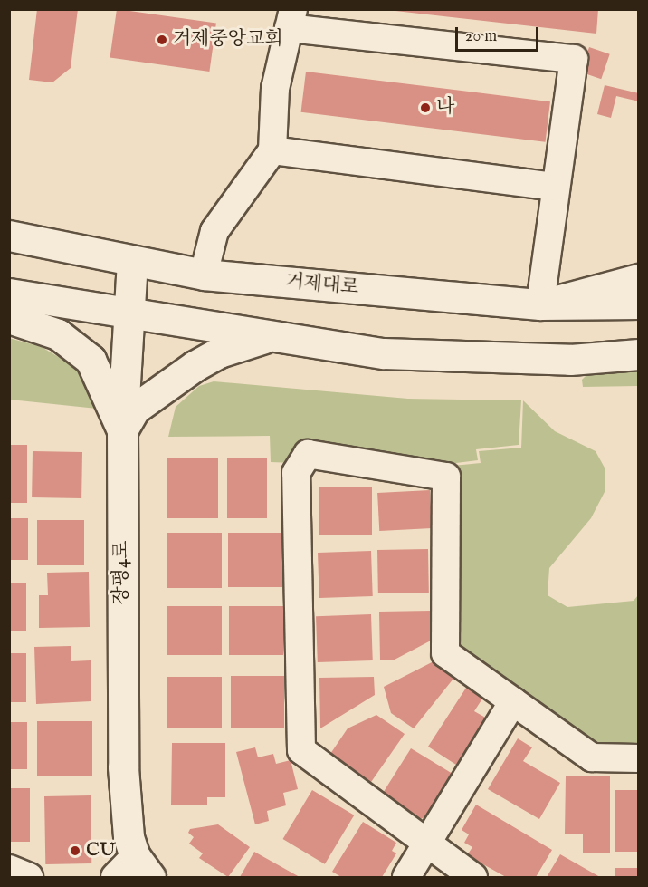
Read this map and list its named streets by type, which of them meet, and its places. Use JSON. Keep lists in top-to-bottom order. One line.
{"streets":{"main road":["거제대로","장평4로"]},"crossings":[["거제대로","장평4로"]],"places":["거제중앙교회","나","CU"],"scale_bar":"20 m"}
